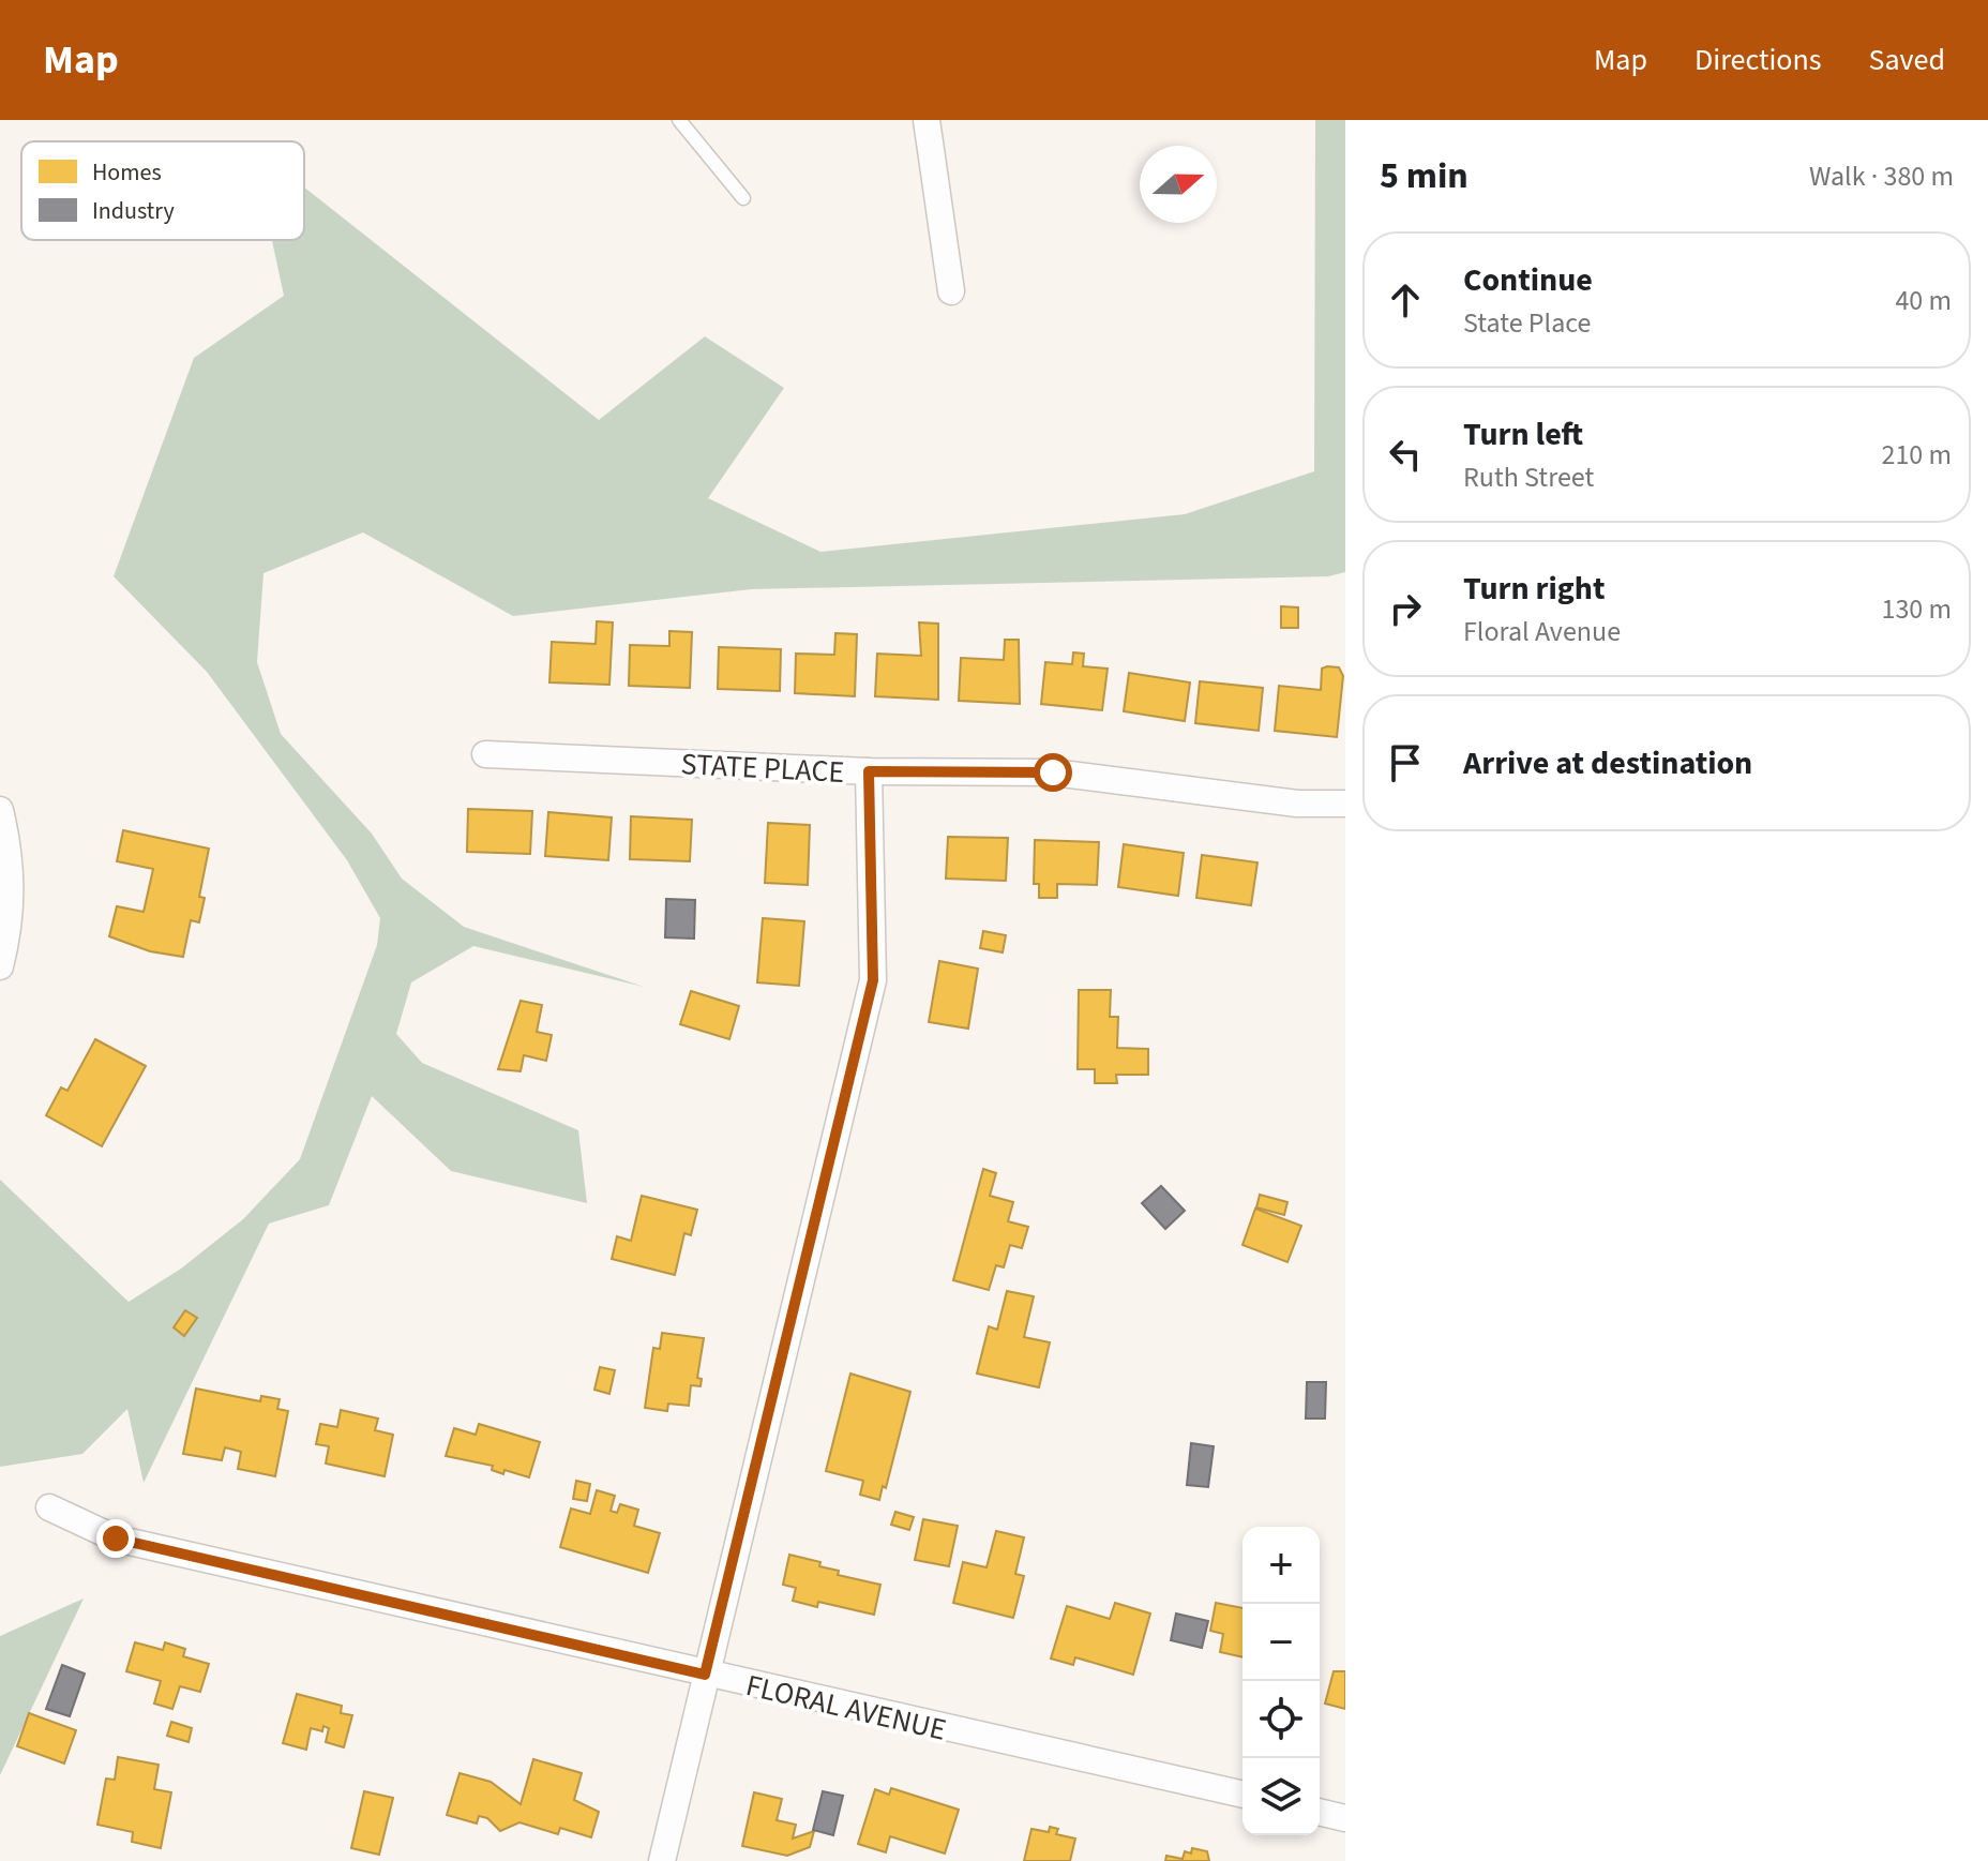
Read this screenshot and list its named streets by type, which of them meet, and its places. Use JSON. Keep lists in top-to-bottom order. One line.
{"streets":{"street":["STATE PLACE","FLORAL AVENUE"]},"legend":["Homes","Industry"],"north":"right","page":{"header":"Map","nav":["Map","Directions","Saved"],"heading":["5 min","Walk · 380 m"],"list":[["Continue","State Place","40 m"],["Turn left","Ruth Street","210 m"],["Turn right","Floral Avenue","130 m"],"Arrive at destination"],"map_buttons":["+","−"]}}
